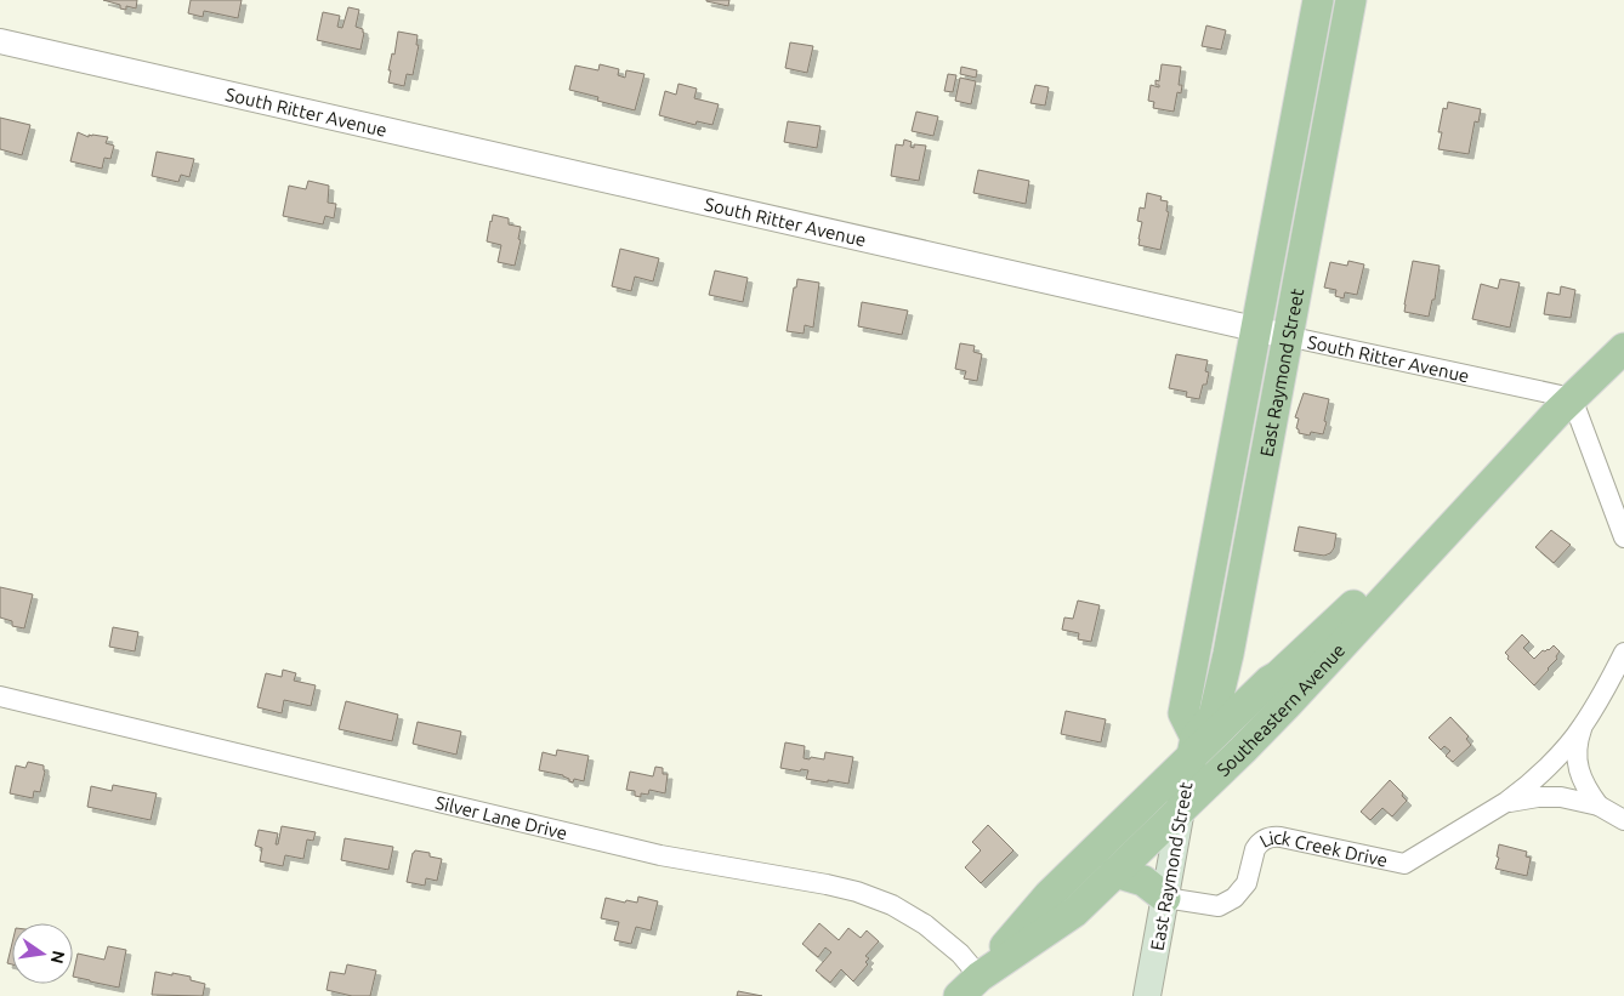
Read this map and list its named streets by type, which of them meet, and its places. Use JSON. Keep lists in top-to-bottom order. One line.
{"streets":{"main road":["East Raymond Street","Southeastern Avenue"],"street":["South Ritter Avenue","Silver Lane Drive","Lick Creek Drive"]},"crossings":[["South Ritter Avenue","East Raymond Street"],["South Ritter Avenue","Southeastern Avenue"],["East Raymond Street","Southeastern Avenue"],["East Raymond Street","Lick Creek Drive"],["Southeastern Avenue","Silver Lane Drive"]],"north":"right"}
